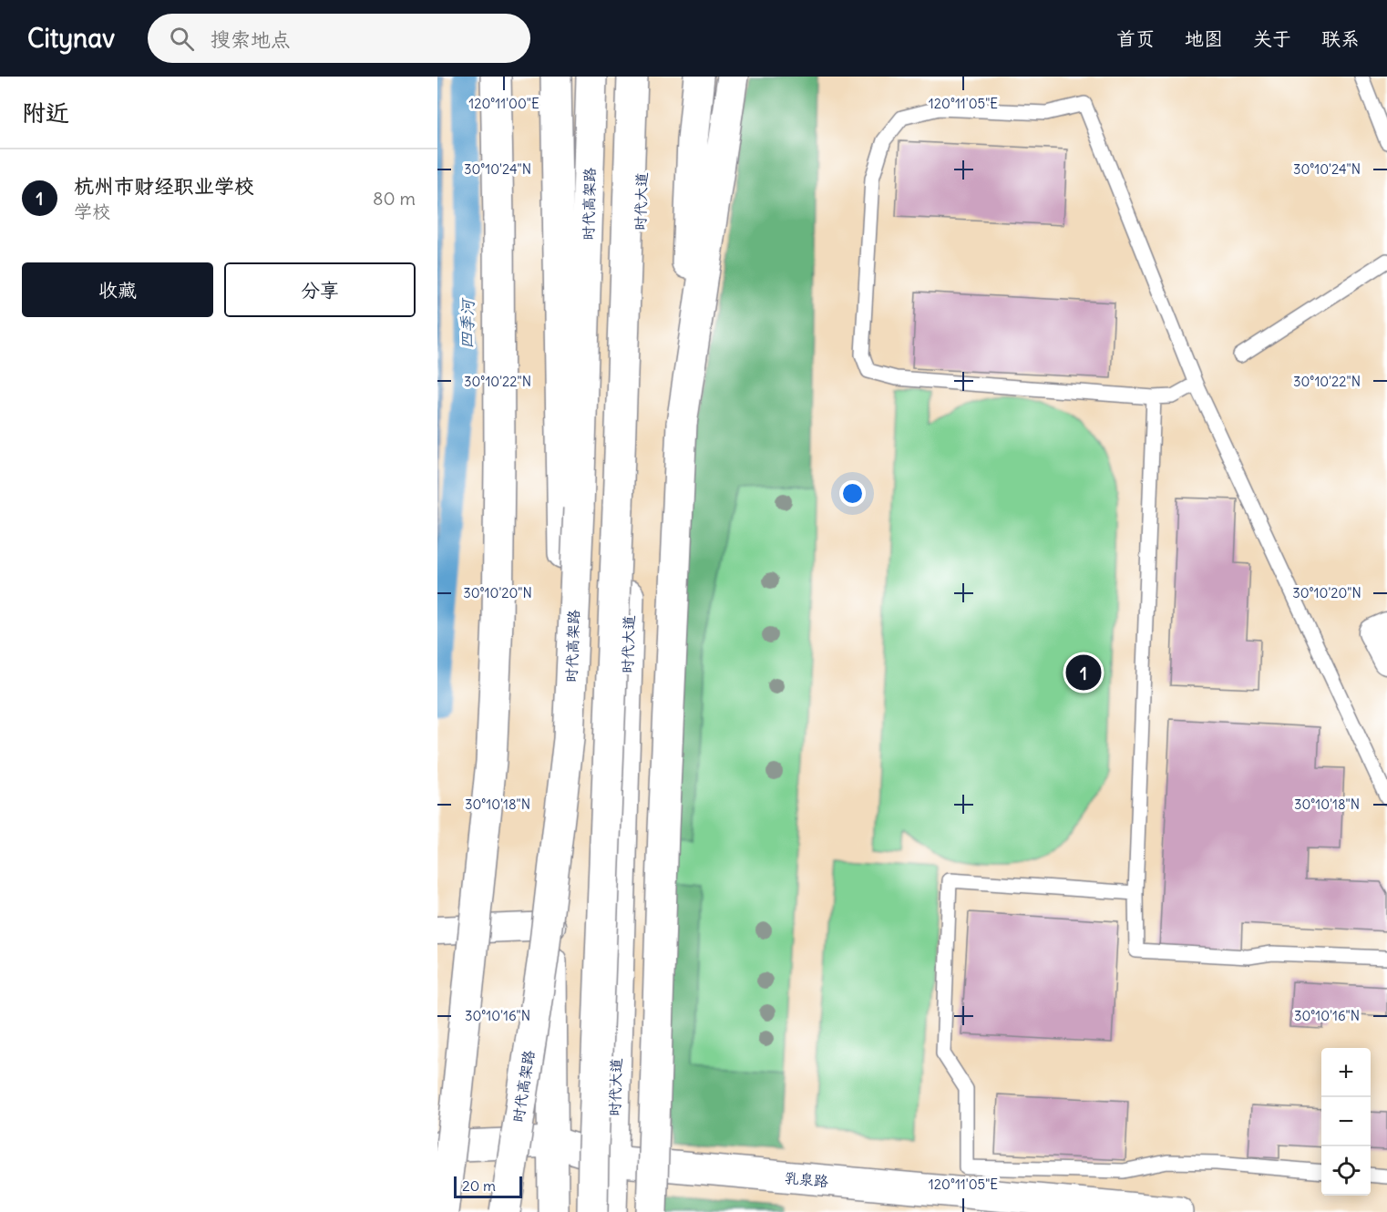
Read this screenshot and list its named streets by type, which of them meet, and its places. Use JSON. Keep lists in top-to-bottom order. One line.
{"streets":{"main road":["时代大道","时代高架路","乳泉路"]},"crossings":[["时代大道","乳泉路"]],"water":["四季河"],"scale_bar":"20 m","page":{"header":"Citynav","search":"搜索地点","nav":["首页","地图","关于","联系"],"heading":"附近","list":[{"mark":"1","name":"杭州市财经职业学校","note":"学校","value":"80 m"}],"buttons":["收藏","分享"],"pins":"1","map_buttons":["+","−"],"scale":"20 m"},"coordinates":["120°11'00\"E","120°11'05\"E","30°10'24\"N","30°10'22\"N","30°10'20\"N","30°10'18\"N","30°10'16\"N"]}
